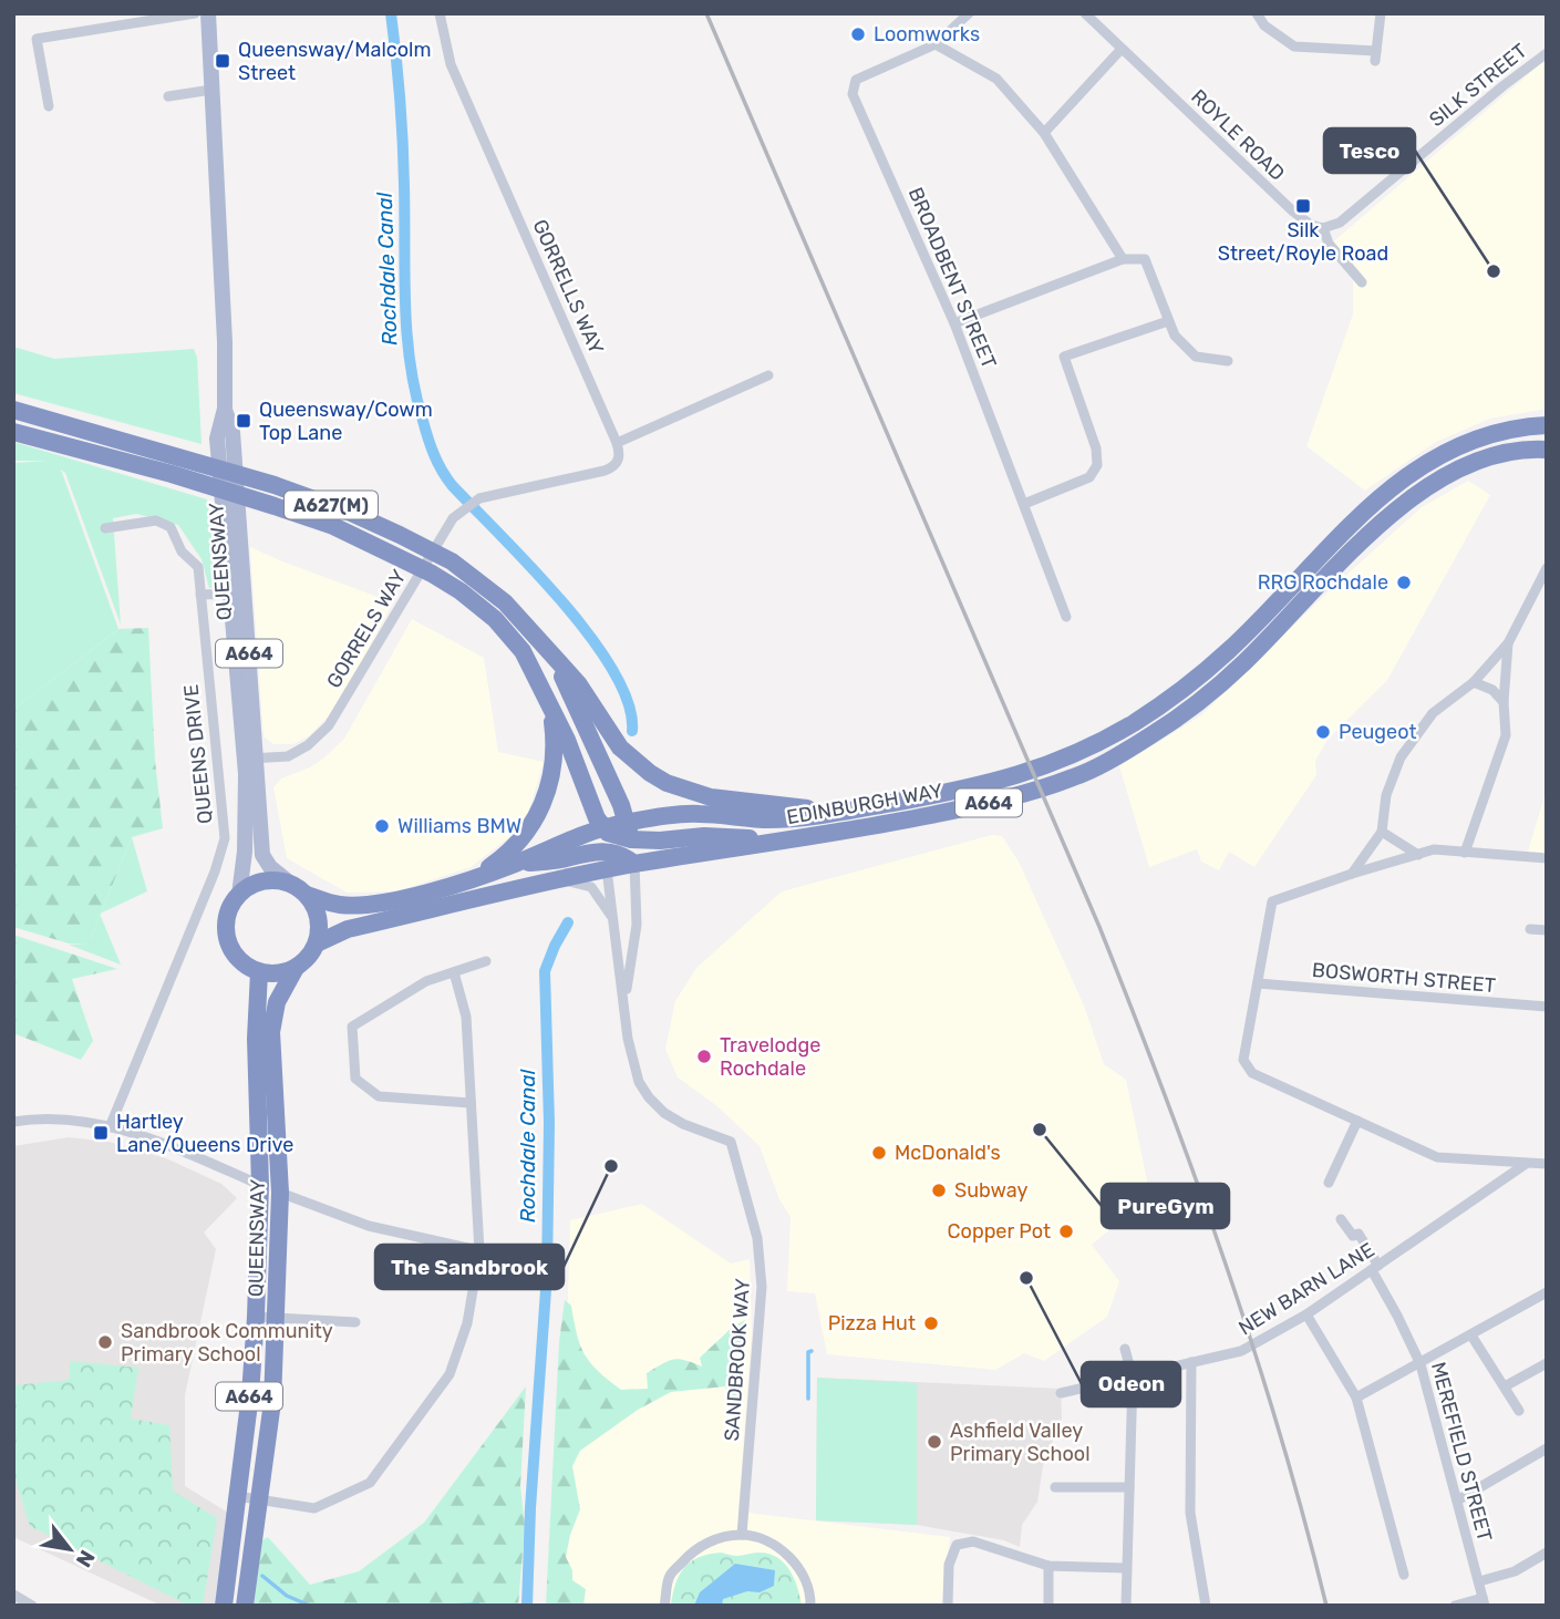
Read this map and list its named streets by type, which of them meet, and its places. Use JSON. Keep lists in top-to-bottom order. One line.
{"streets":{"highway":["A627(M)","QUEENSWAY","A664","EDINBURGH WAY"],"street":["SILK STREET","ROYLE ROAD","BROADBENT STREET","GORRELLS WAY","GORRELS WAY","QUEENS DRIVE","BOSWORTH STREET","NEW BARN LANE","SANDBROOK WAY","MEREFIELD STREET"]},"crossings":[["SILK STREET","ROYLE ROAD"],["GORRELLS WAY","GORRELS WAY"],["A627(M)","EDINBURGH WAY"],["QUEENSWAY","GORRELS WAY"],["QUEENSWAY","EDINBURGH WAY"],["A664","EDINBURGH WAY"],["A664","SANDBROOK WAY"],["EDINBURGH WAY","SANDBROOK WAY"],["NEW BARN LANE","MEREFIELD STREET"]],"water":["Rochdale Canal"],"places":{"other":["Loomworks","Tesco","RRG Rochdale","Peugeot","Williams BMW","Travelodge Rochdale","PureGym","McDonald's","The Sandbrook","Subway","Copper Pot","Odeon","Pizza Hut","Sandbrook Community Primary School","Ashfield Valley Primary School"],"transit":["Queensway/Malcolm Street","Silk Street/Royle Road","Queensway/Cowm Top Lane","Hartley Lane/Queens Drive"]},"north":"bottom right"}
